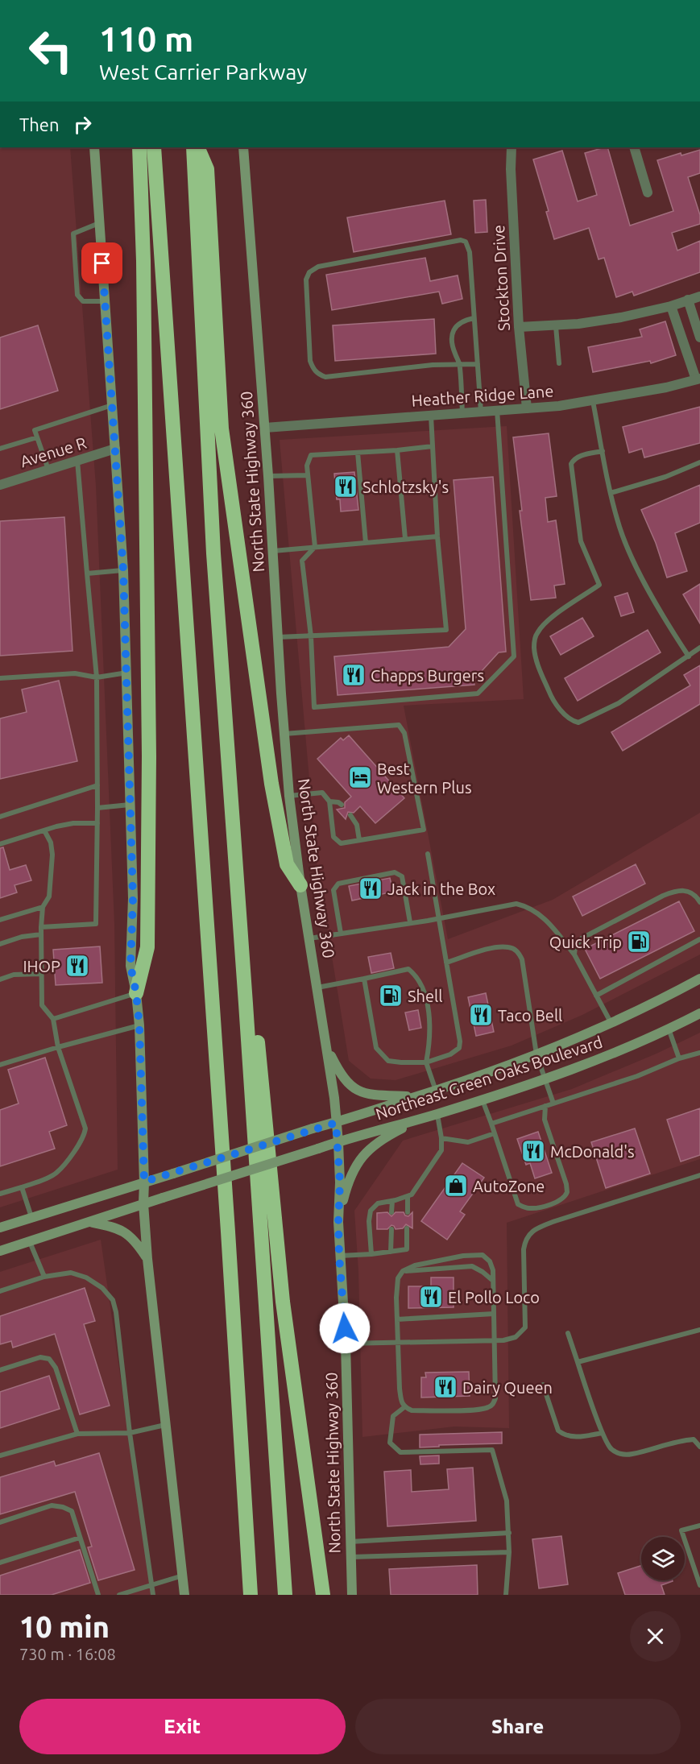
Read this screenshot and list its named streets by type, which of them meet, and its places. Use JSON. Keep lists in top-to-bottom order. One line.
{"streets":{"main road":["North State Highway 360","Northeast Green Oaks Boulevard"],"street":["Stockton Drive","Heather Ridge Lane","Avenue R"]},"crossings":[["Stockton Drive","Heather Ridge Lane"],["Heather Ridge Lane","North State Highway 360"],["North State Highway 360","Northeast Green Oaks Boulevard"]],"places":{"restaurant":["Schlotzsky's","Chapps Burgers","Jack in the Box","IHOP","Taco Bell","McDonald's","El Pollo Loco","Dairy Queen"],"hotel":["Best Western Plus"],"fuel station":["Quick Trip","Shell"],"shop":["AutoZone"]},"page":{"turn":["110 m","West Carrier Parkway"],"then":"Then","heading":["10 min","730 m · 16:08"],"buttons":["Exit","Share"]}}
